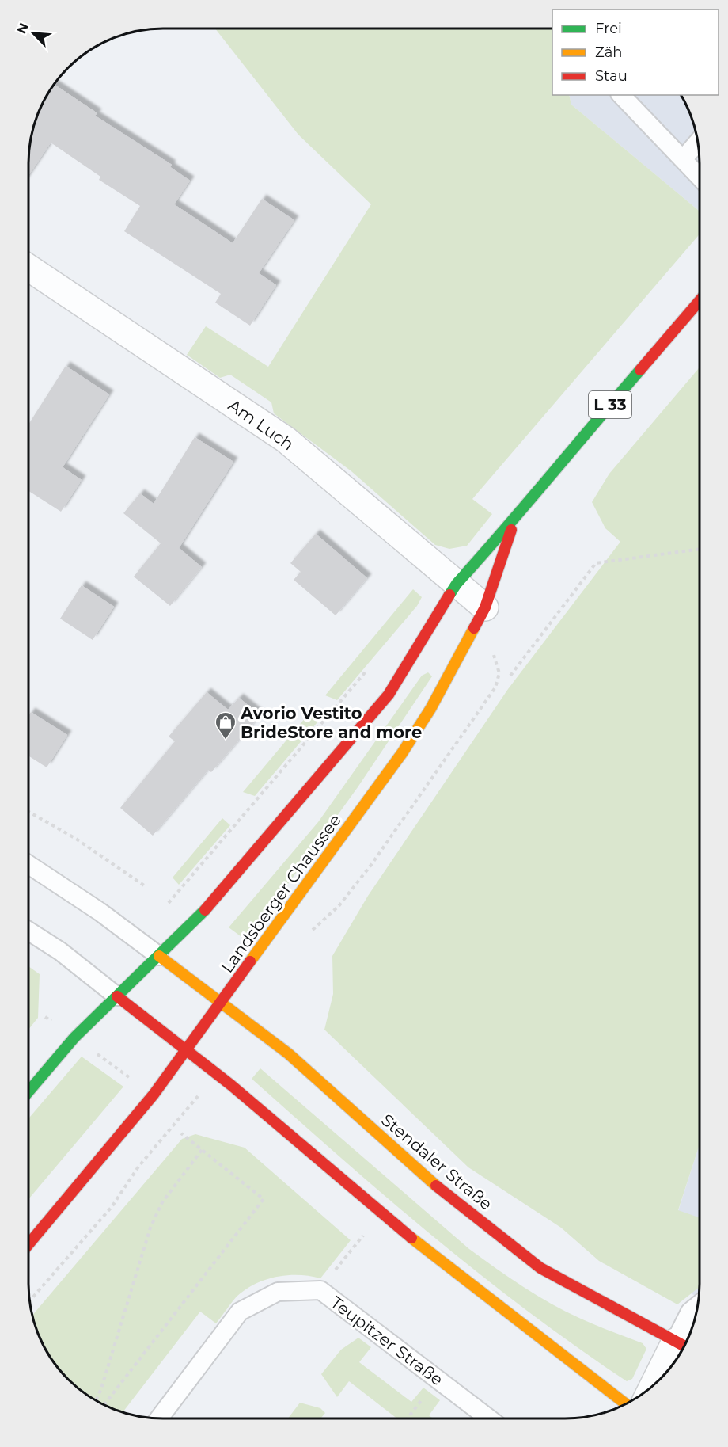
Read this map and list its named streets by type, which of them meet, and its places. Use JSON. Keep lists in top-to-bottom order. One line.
{"streets":{"main road":["L 33","Landsberger Chaussee","Stendaler Straße"],"street":["Am Luch"],"lane":["Teupitzer Straße"]},"crossings":[["Am Luch","Landsberger Chaussee"],["Landsberger Chaussee","Stendaler Straße"]],"places":{"shop":["Avorio Vestito BrideStore and more"]},"legend":["Frei","Zäh","Stau"],"north":"top left"}
